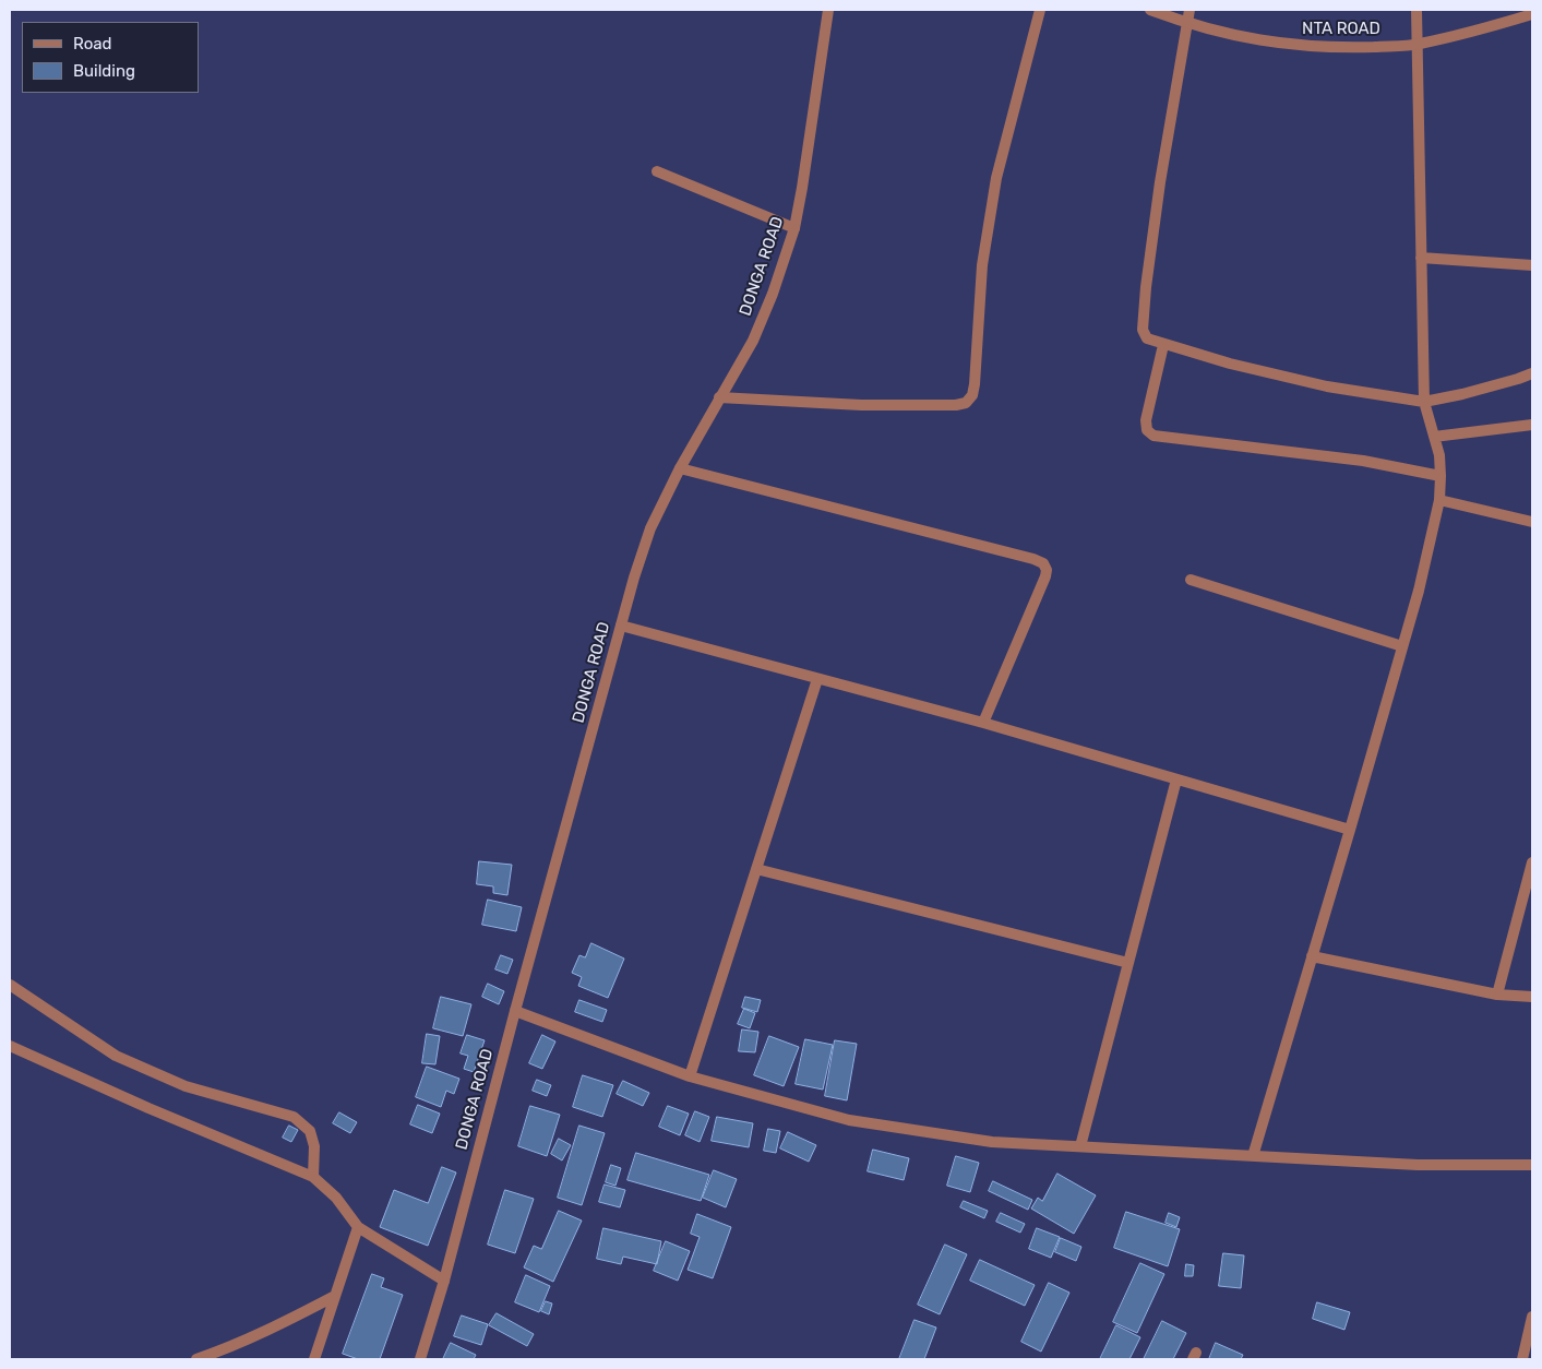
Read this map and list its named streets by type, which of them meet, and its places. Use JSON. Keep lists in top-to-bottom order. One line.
{"streets":{"street":["NTA ROAD","DONGA ROAD"]},"legend":["Road","Building"]}
